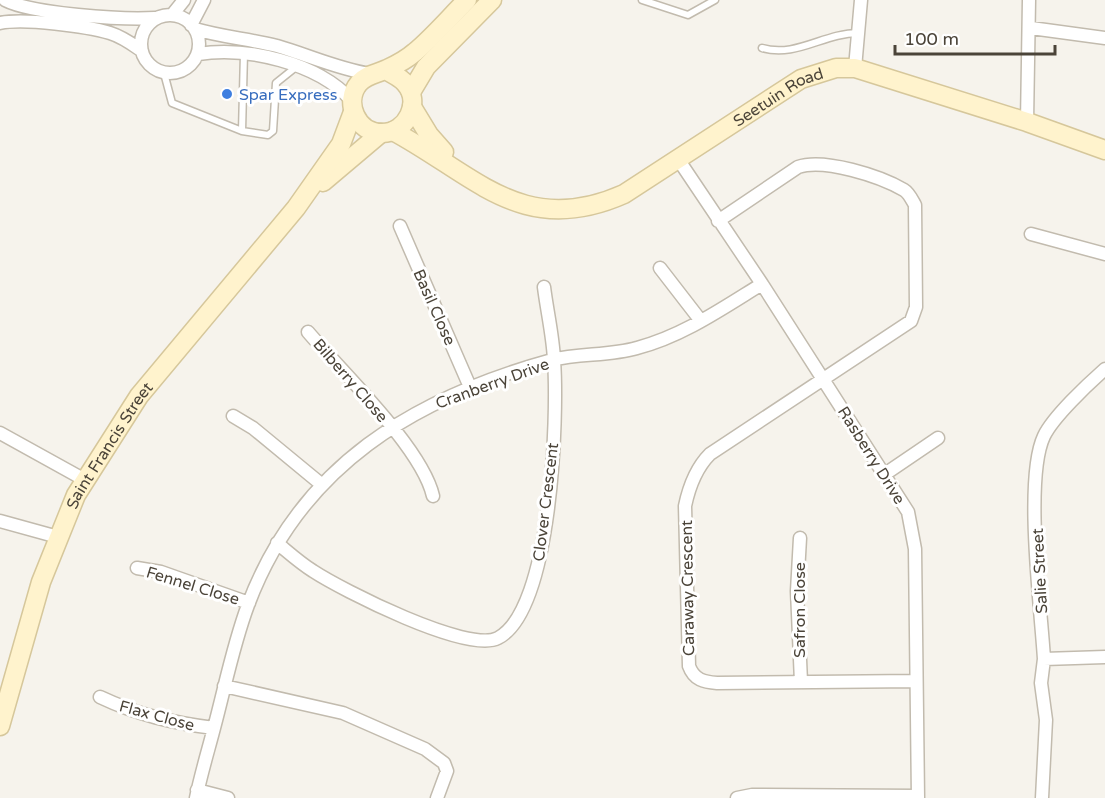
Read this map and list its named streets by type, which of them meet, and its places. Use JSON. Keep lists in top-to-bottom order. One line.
{"streets":{"street":["Seetuin Road","Basil Close","Bilberry Close","Cranberry Drive","Saint Francis Street","Rasberry Drive","Clover Crescent","Salie Street","Fennel Close","Caraway Crescent","Safron Close","Flax Close"]},"crossings":[["Seetuin Road","Rasberry Drive"],["Basil Close","Cranberry Drive"],["Bilberry Close","Cranberry Drive"],["Cranberry Drive","Rasberry Drive"],["Cranberry Drive","Clover Crescent"],["Cranberry Drive","Fennel Close"],["Cranberry Drive","Flax Close"],["Rasberry Drive","Caraway Crescent"],["Caraway Crescent","Safron Close"]],"places":["Spar Express"],"scale_bar":"100 m"}
